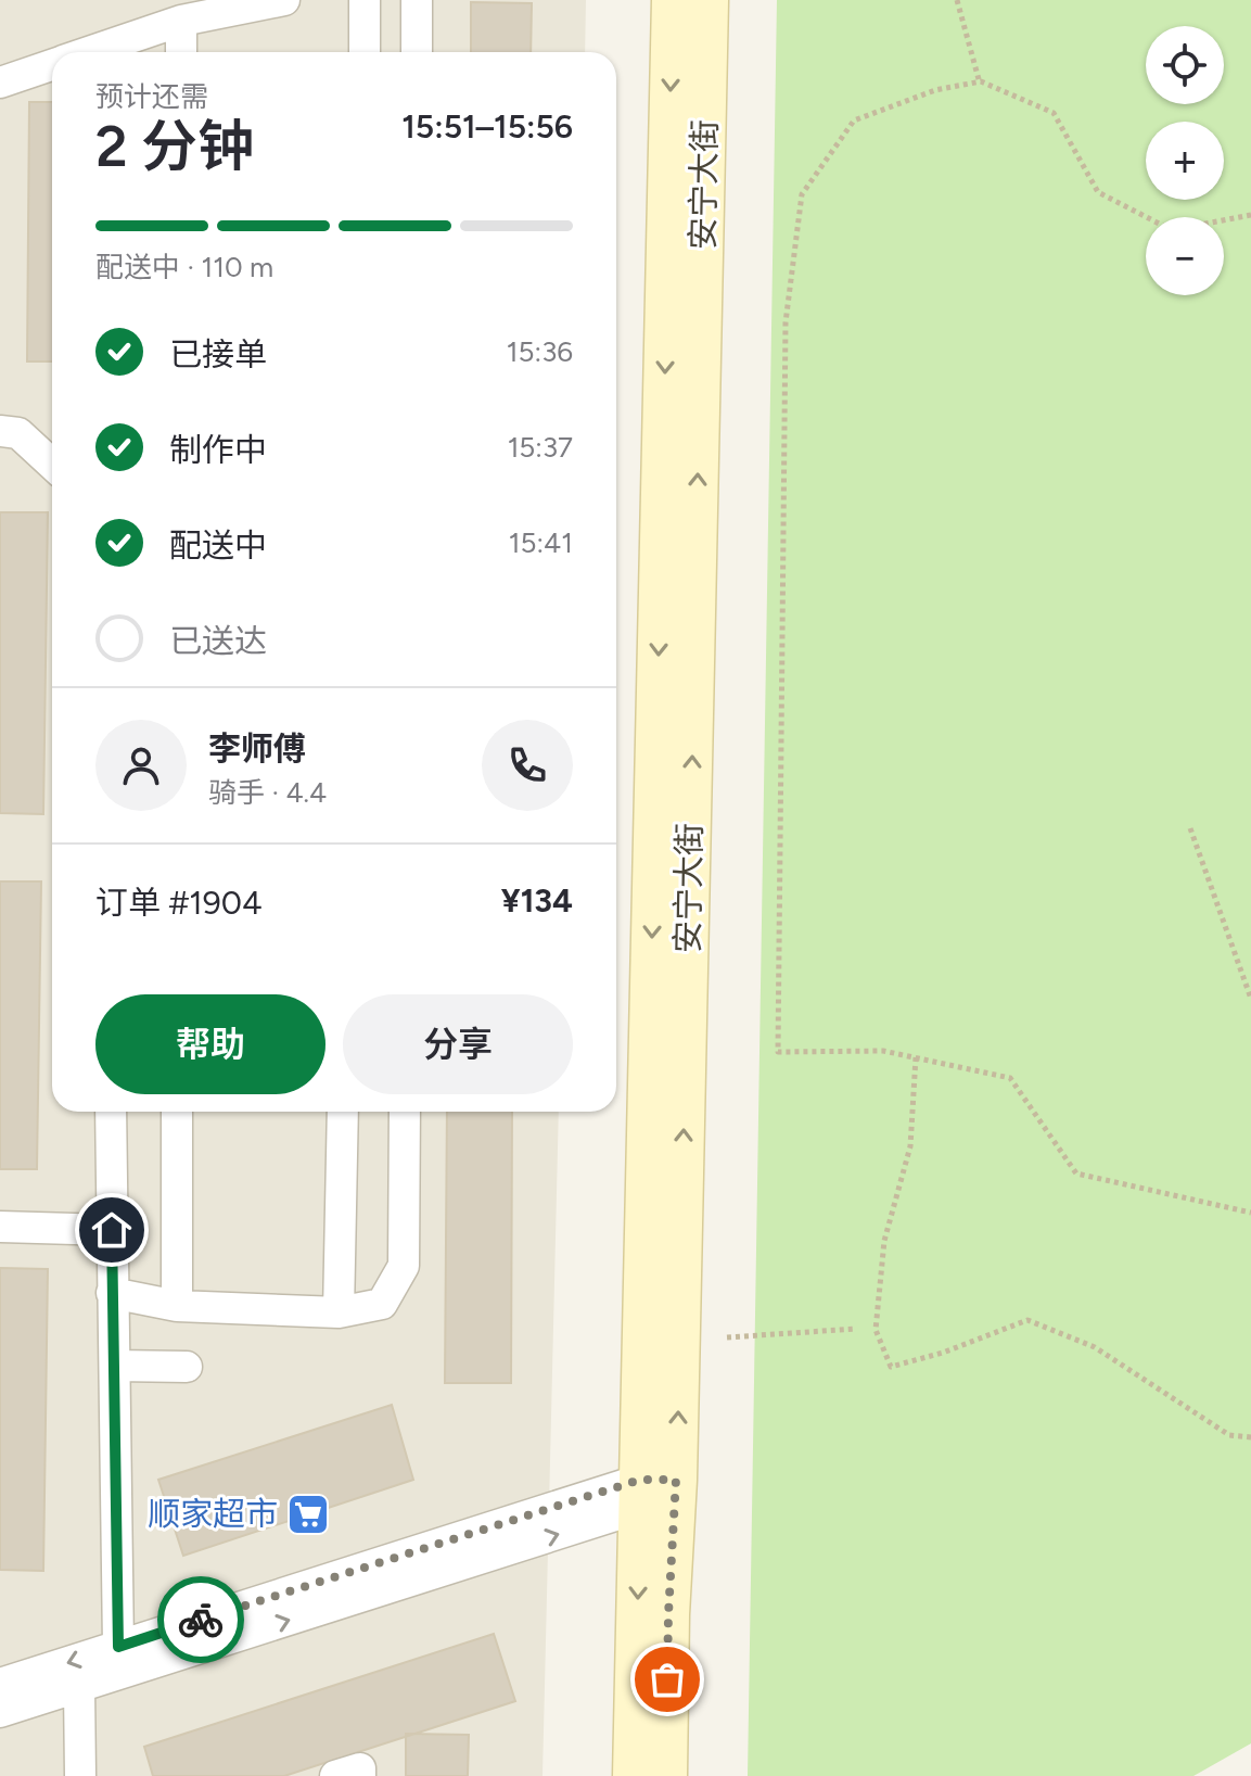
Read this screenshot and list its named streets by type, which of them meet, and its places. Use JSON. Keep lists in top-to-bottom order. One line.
{"streets":{"main road":["安宁大街"]},"places":{"supermarket":["顺家超市"]},"page":{"map_buttons":["+","−"],"heading":["2 分钟","预计还需","15:51–15:56"],"panel":["李师傅","骑手 · 4.4","订单 #1904","¥134"],"bar":"配送中 · 110 m","list":[["已接单","15:36"],["制作中","15:37"],["配送中","15:41"],"已送达"],"buttons":["帮助","分享"]}}
